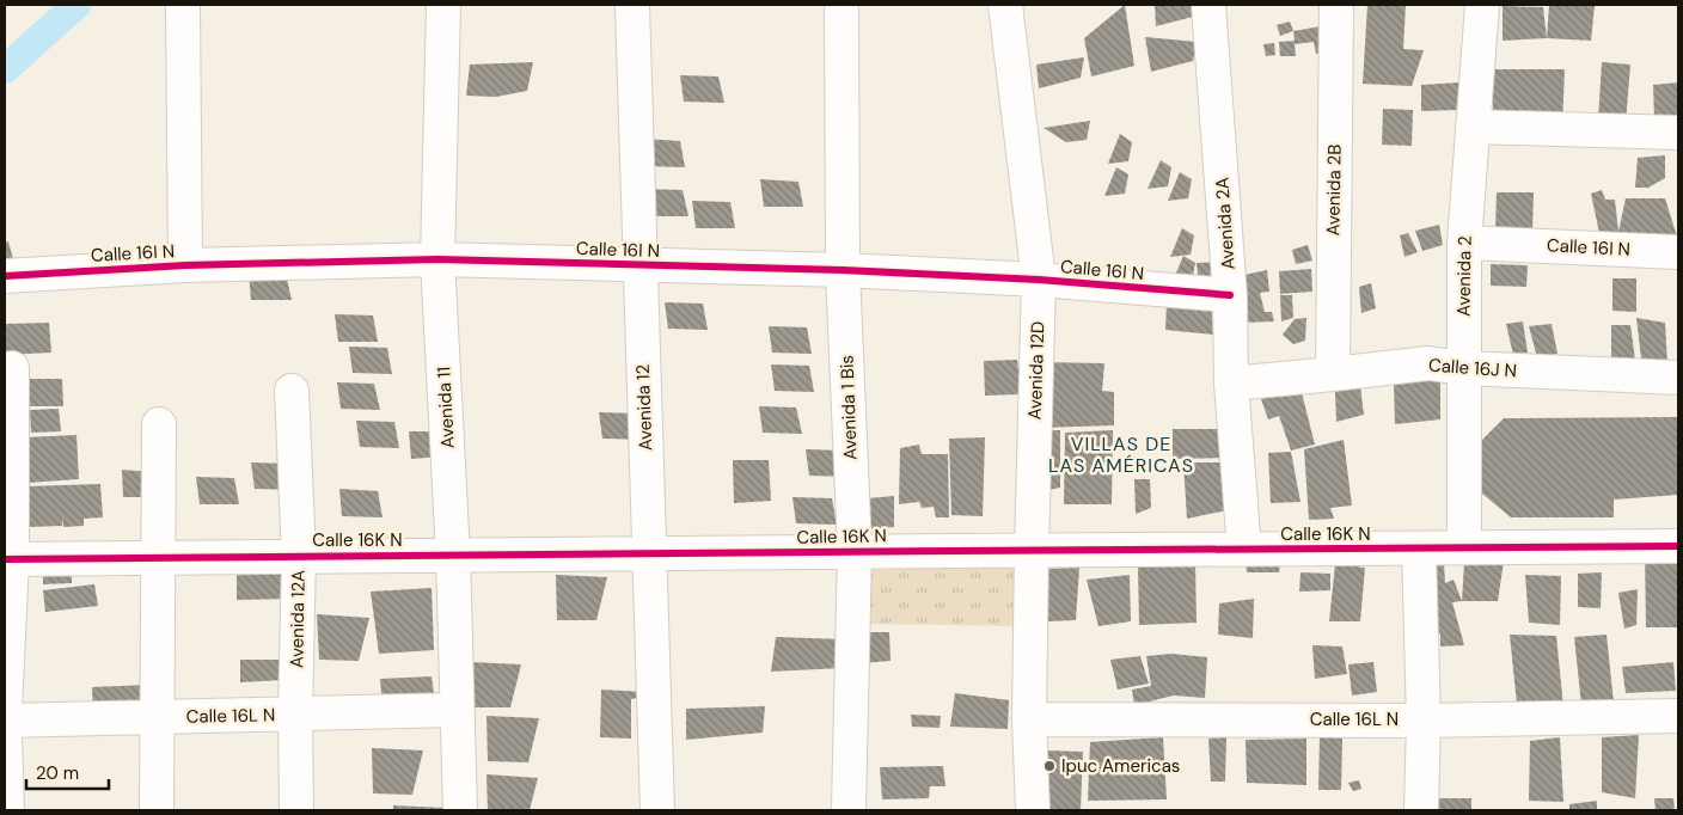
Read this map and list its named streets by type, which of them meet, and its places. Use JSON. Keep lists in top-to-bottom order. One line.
{"streets":{"street":["Avenida 2B","Avenida 2A","Calle 16I N","Avenida 2","Calle 16J N","Avenida 12D","Avenida 11","Avenida 12","Avenida 1 Bis","Calle 16K N","Avenida 12A","Calle 16L N"]},"crossings":[["Avenida 2B","Calle 16J N"],["Avenida 2A","Calle 16I N"],["Avenida 2A","Calle 16J N"],["Avenida 2A","Calle 16K N"],["Calle 16I N","Avenida 2"],["Calle 16I N","Avenida 12D"],["Calle 16I N","Avenida 11"],["Calle 16I N","Avenida 12"],["Calle 16I N","Avenida 1 Bis"],["Avenida 2","Calle 16J N"],["Avenida 2","Calle 16K N"],["Avenida 12D","Calle 16K N"],["Avenida 12D","Calle 16L N"],["Avenida 11","Calle 16K N"],["Avenida 11","Calle 16L N"],["Avenida 12","Calle 16K N"],["Avenida 1 Bis","Calle 16K N"],["Calle 16K N","Avenida 12A"],["Avenida 12A","Calle 16L N"]],"districts":["VILLAS DE LAS AMÉRICAS"],"places":["Ipuc Americas"],"scale_bar":"20 m"}
